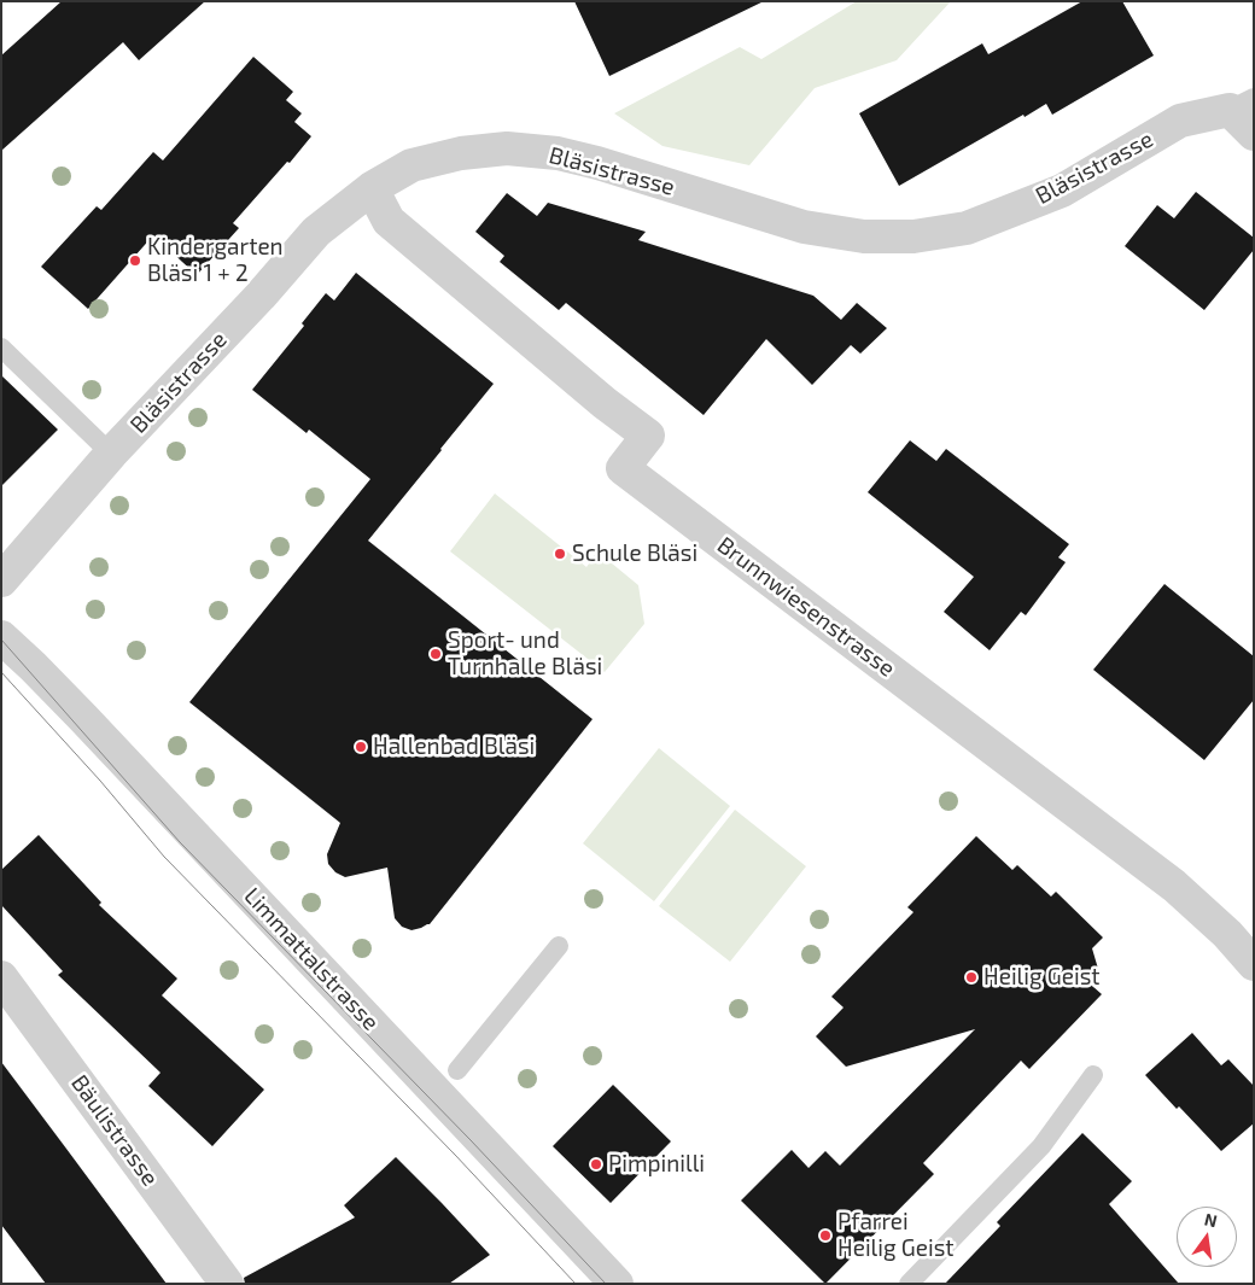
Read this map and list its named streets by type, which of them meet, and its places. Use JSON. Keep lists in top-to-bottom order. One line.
{"streets":{"street":["Bläsistrasse","Brunnwiesenstrasse","Limmattalstrasse","Bäulistrasse"]},"crossings":[["Bläsistrasse","Brunnwiesenstrasse"]],"places":["Kindergarten Bläsi 1 + 2","Schule Bläsi","Sport- und Turnhalle Bläsi","Hallenbad Bläsi","Heilig Geist","Pimpinilli","Pfarrei Heilig Geist"],"north":"top"}
